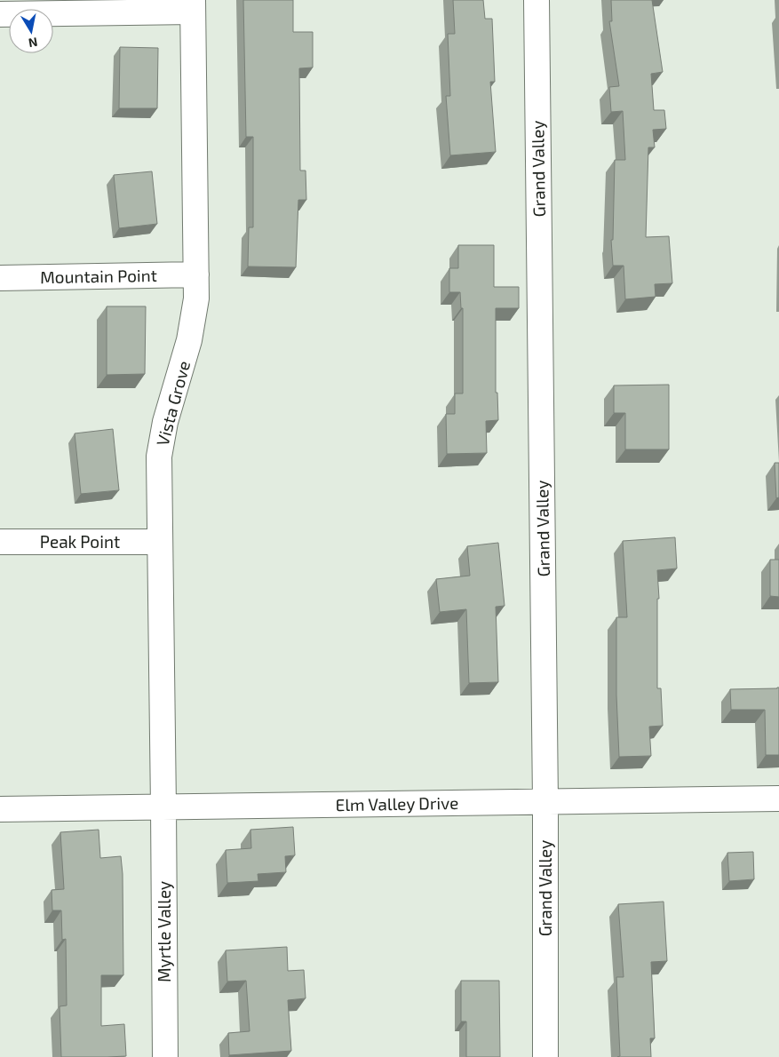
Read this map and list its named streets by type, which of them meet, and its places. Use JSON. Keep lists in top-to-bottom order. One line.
{"streets":{"street":["Grand Valley","Mountain Point","Vista Grove","Peak Point","Elm Valley Drive","Myrtle Valley"]},"crossings":[["Grand Valley","Elm Valley Drive"],["Mountain Point","Vista Grove"],["Vista Grove","Peak Point"],["Vista Grove","Elm Valley Drive"],["Vista Grove","Myrtle Valley"],["Elm Valley Drive","Myrtle Valley"]],"north":"bottom"}
